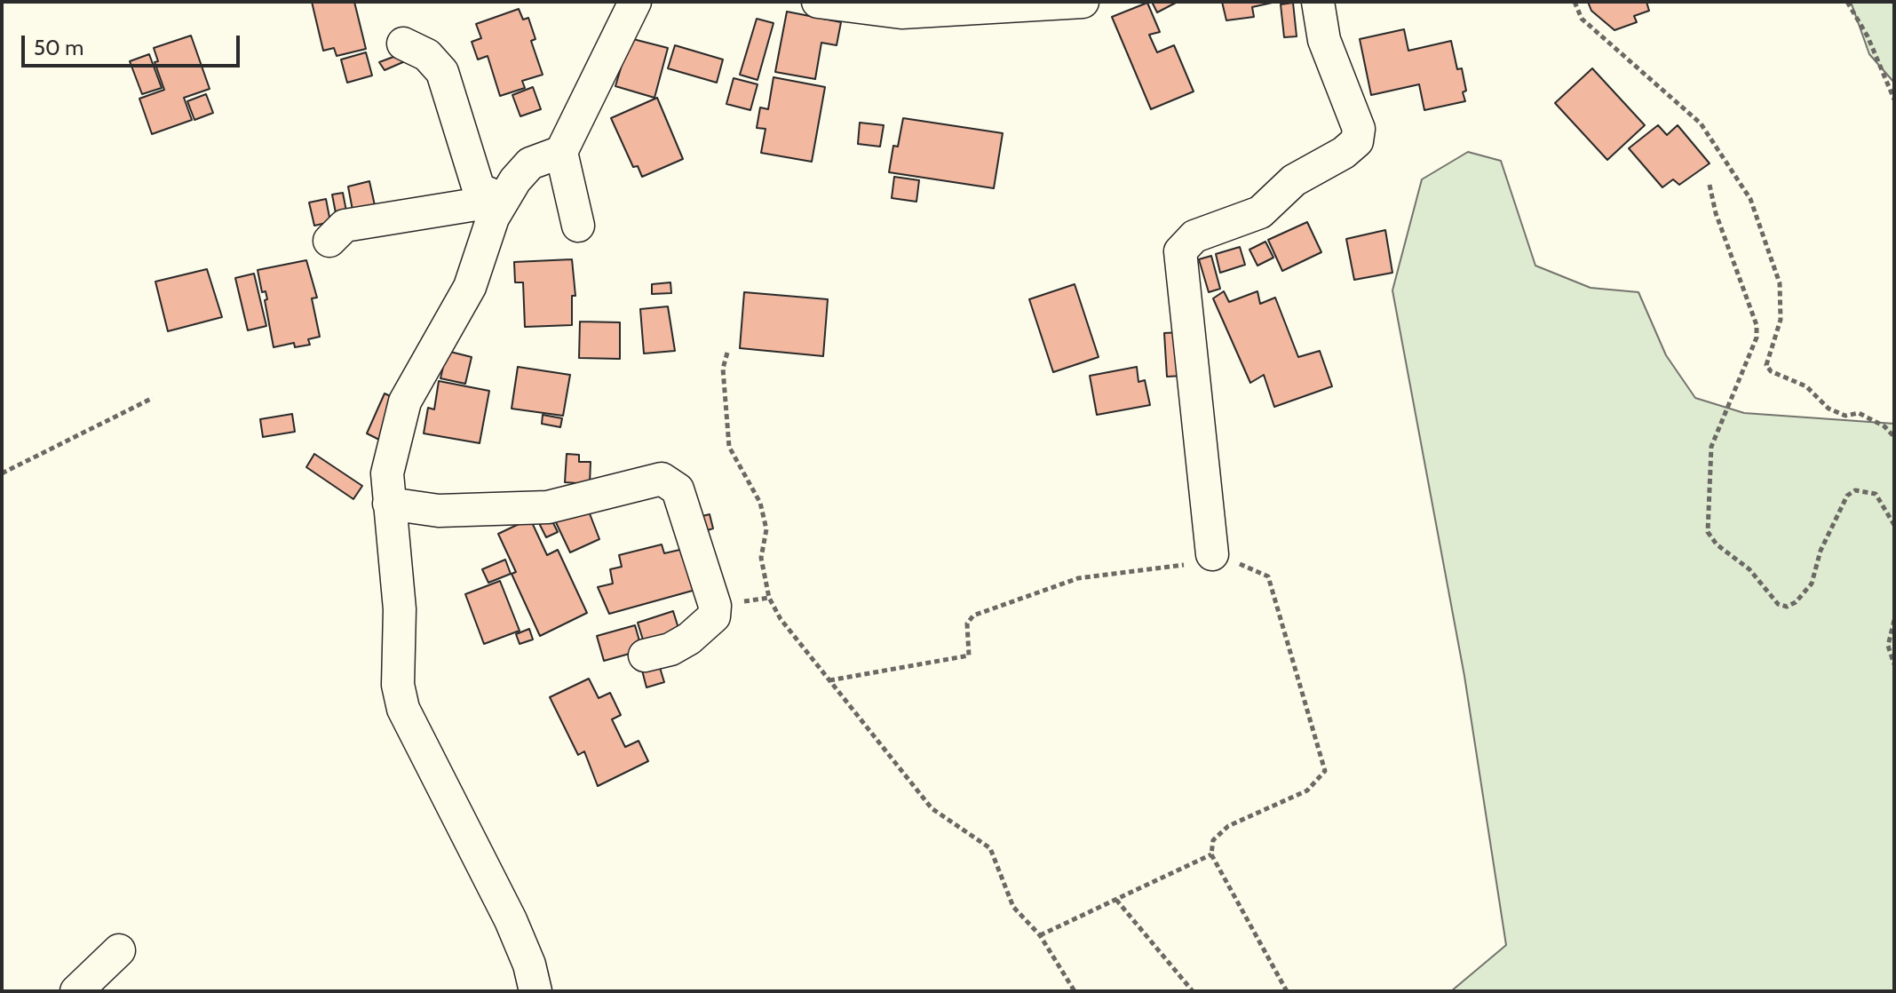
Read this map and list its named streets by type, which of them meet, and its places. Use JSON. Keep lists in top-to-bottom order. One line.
{"scale_bar":"50 m"}
